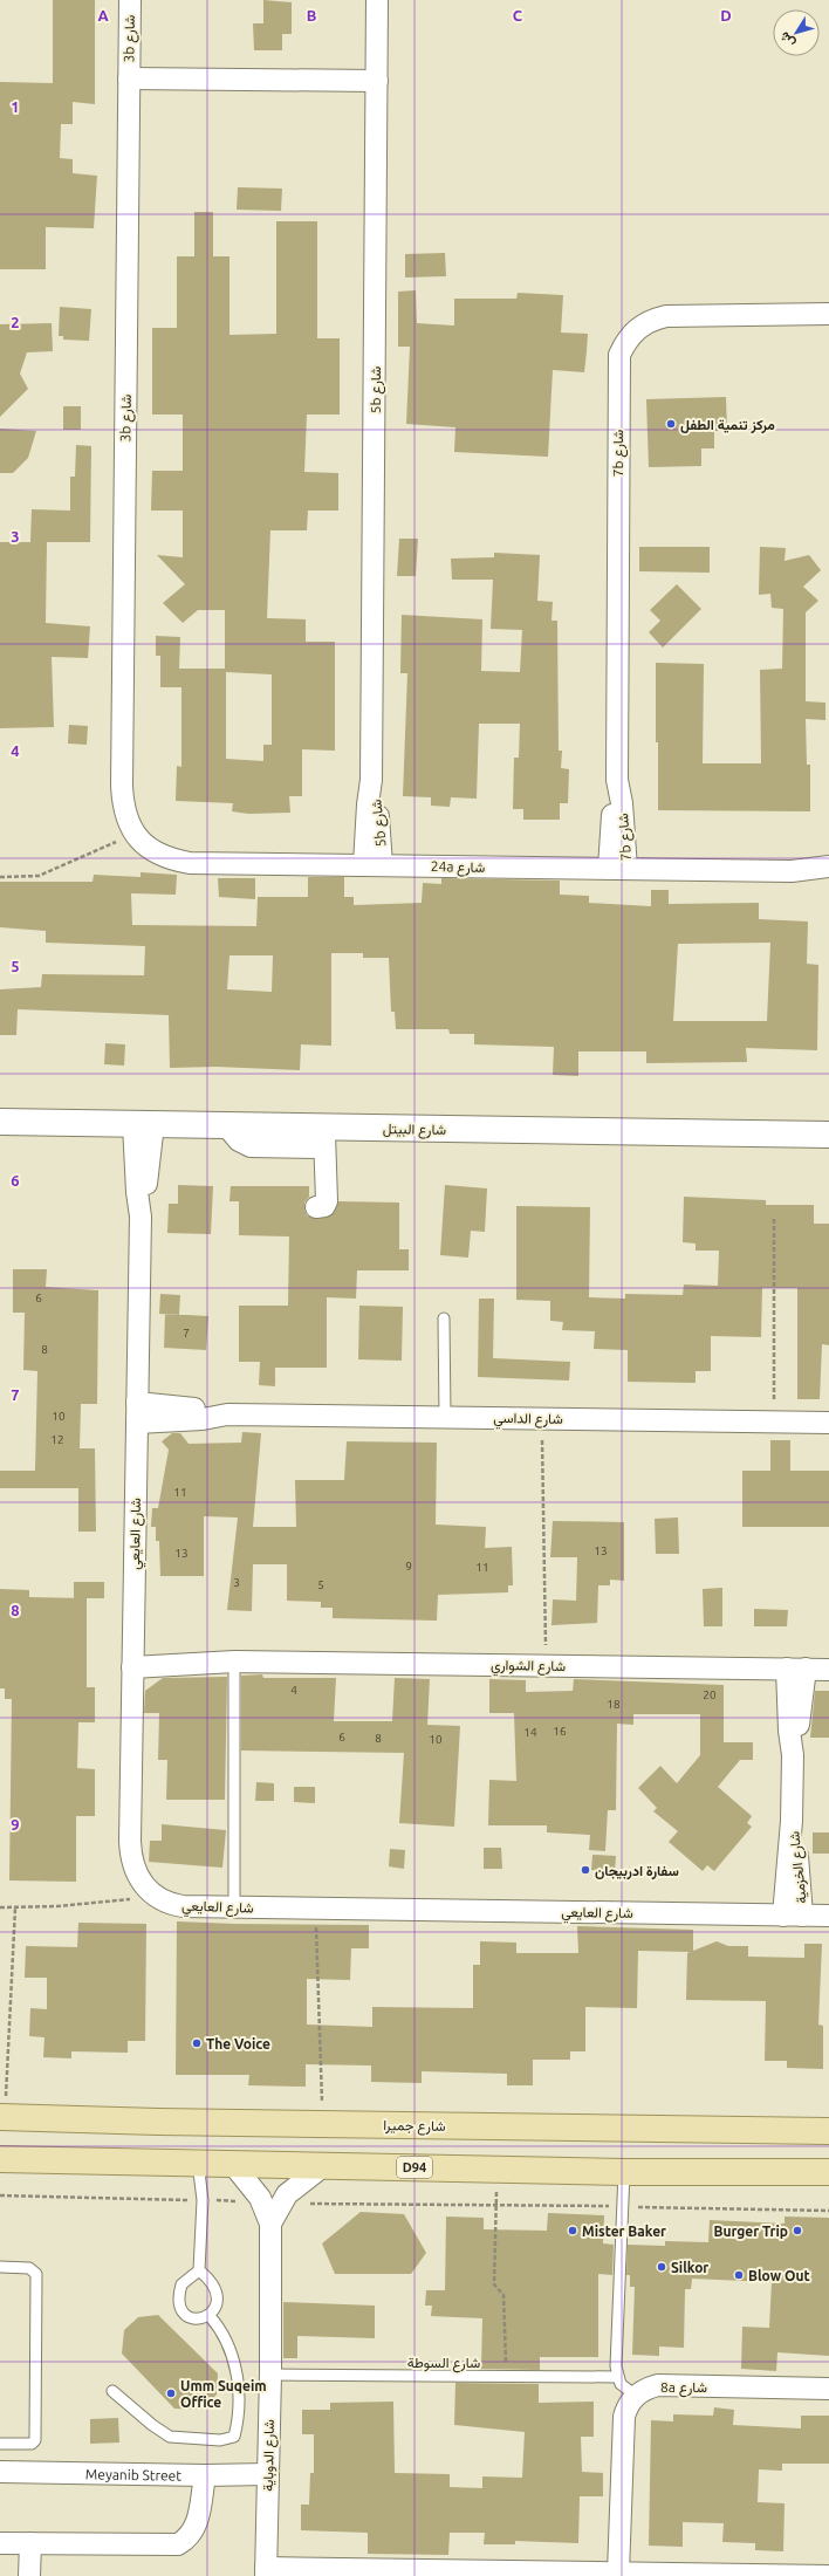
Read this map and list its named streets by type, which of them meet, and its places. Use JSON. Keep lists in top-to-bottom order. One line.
{"streets":{"main road":["شارع جميرا","D94"],"street":["3b شارع","5b شارع","7b شارع","24a شارع","شارع البيتل","شارع الداسي","شارع العايعي","شارع الشواري","شارع الخزمية","8a شارع","شارع الدوباية","Meyanib Street"],"lane":["شارع السوطة"]},"crossings":[["3b شارع","24a شارع"],["5b شارع","24a شارع"],["7b شارع","24a شارع"],["شارع البيتل","شارع العايعي"],["شارع الداسي","شارع العايعي"],["شارع العايعي","شارع الشواري"],["شارع العايعي","شارع الخزمية"],["شارع الشواري","شارع الخزمية"],["D94","شارع الدوباية"],["شارع السوطة","شارع الدوباية"],["شارع الدوباية","Meyanib Street"]],"places":["مركز تنمية الطفل","سفارة ادربيجان","The Voice","Mister Baker","Burger Trip","Silkor","Blow Out","Umm Suqeim Office"],"house_numbers":["6","7","8","10","12","11","13","13","9","11","3","5","4","20","18","16","14","6","8","10"],"north":"bottom left","grid":{"columns":["A","B","C","D"],"rows":["1","2","3","4","5","6","7","8","9"]}}
